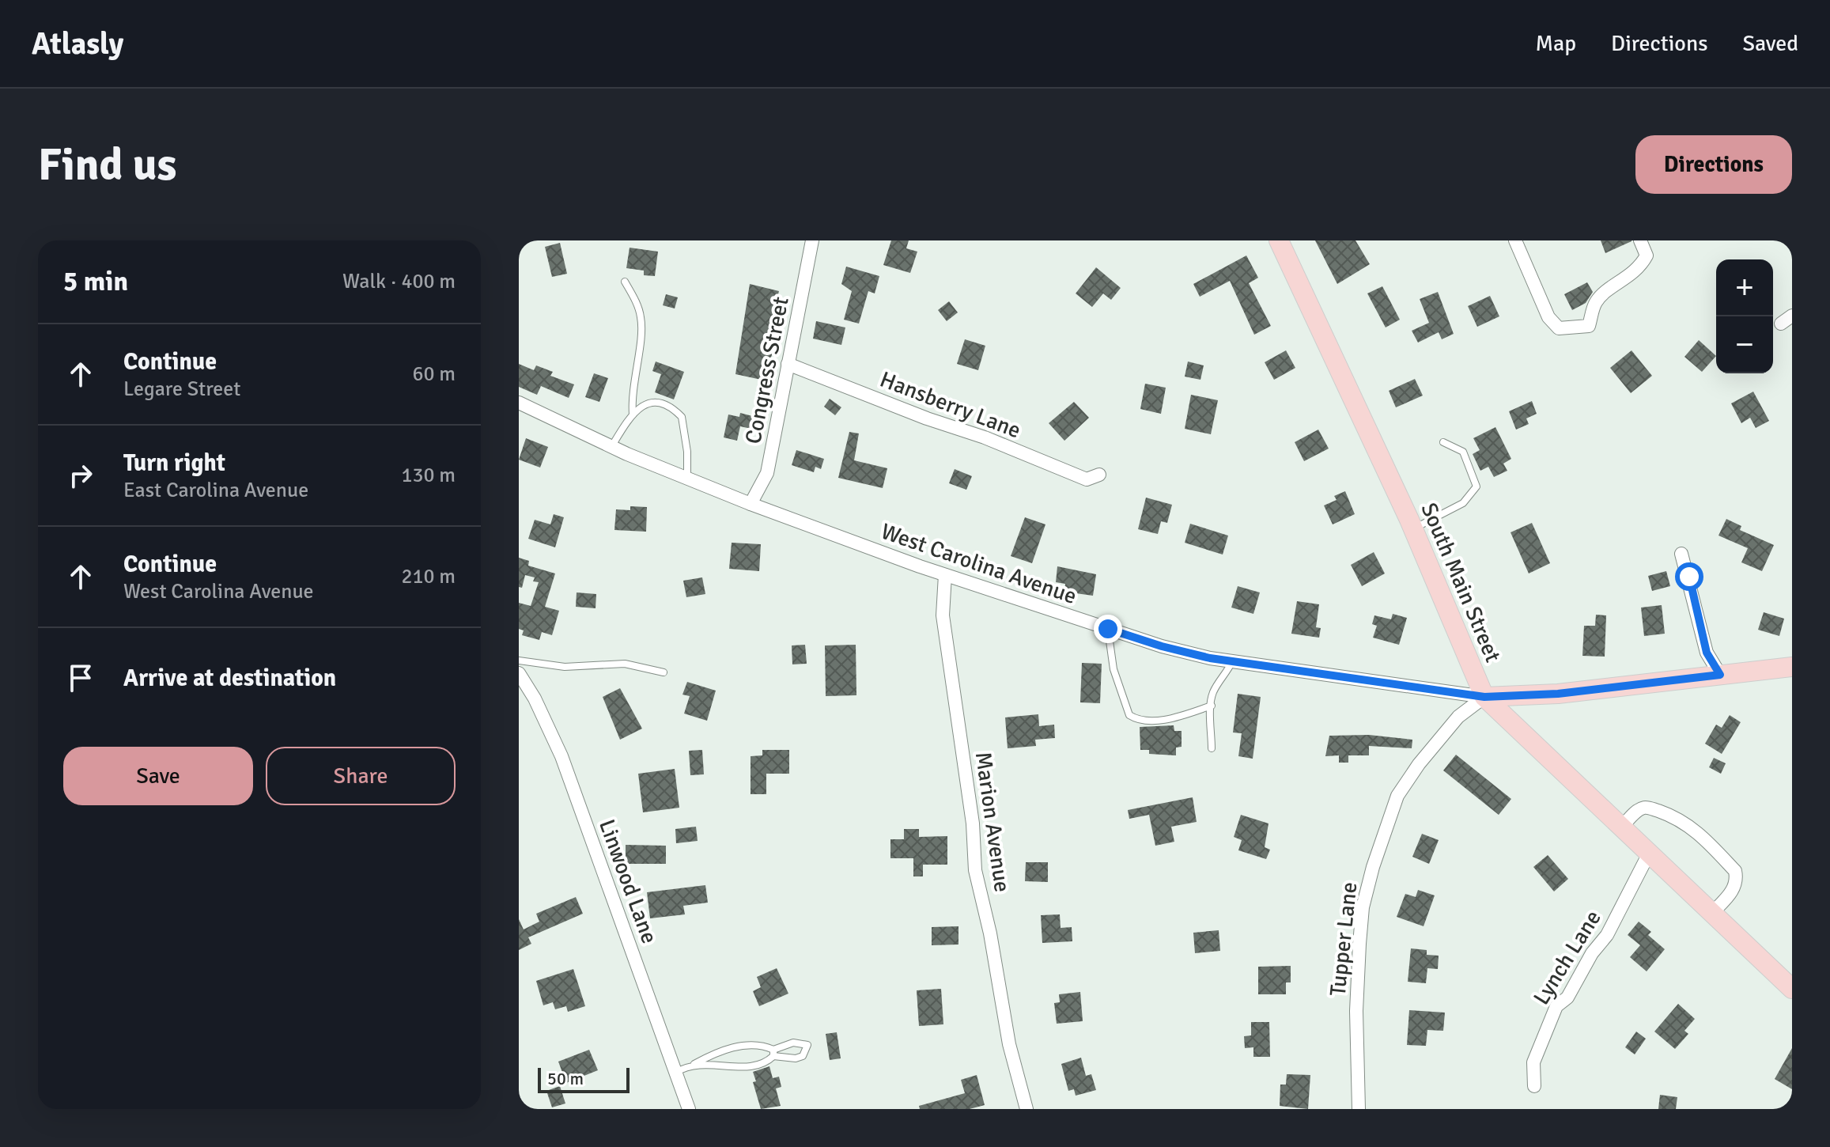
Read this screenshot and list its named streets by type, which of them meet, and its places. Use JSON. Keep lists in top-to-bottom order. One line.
{"streets":{"main road":["South Main Street"],"street":["Congress Street","Hansberry Lane","West Carolina Avenue","Marion Avenue","Linwood Lane","Tupper Lane","Lynch Lane"]},"crossings":[["Congress Street","Hansberry Lane"],["Congress Street","West Carolina Avenue"],["West Carolina Avenue","South Main Street"],["West Carolina Avenue","Marion Avenue"],["West Carolina Avenue","Tupper Lane"],["South Main Street","Tupper Lane"],["South Main Street","Lynch Lane"]],"scale_bar":"50 m","page":{"header":"Atlasly","nav":["Map","Directions","Saved"],"buttons":["Directions",["Save","Share"]],"title":"Find us","heading":["5 min","Walk · 400 m"],"map_buttons":["+","−"],"list":[["Continue","Legare Street","60 m"],["Turn right","East Carolina Avenue","130 m"],["Continue","West Carolina Avenue","210 m"],"Arrive at destination"],"scale":"50 m"}}
